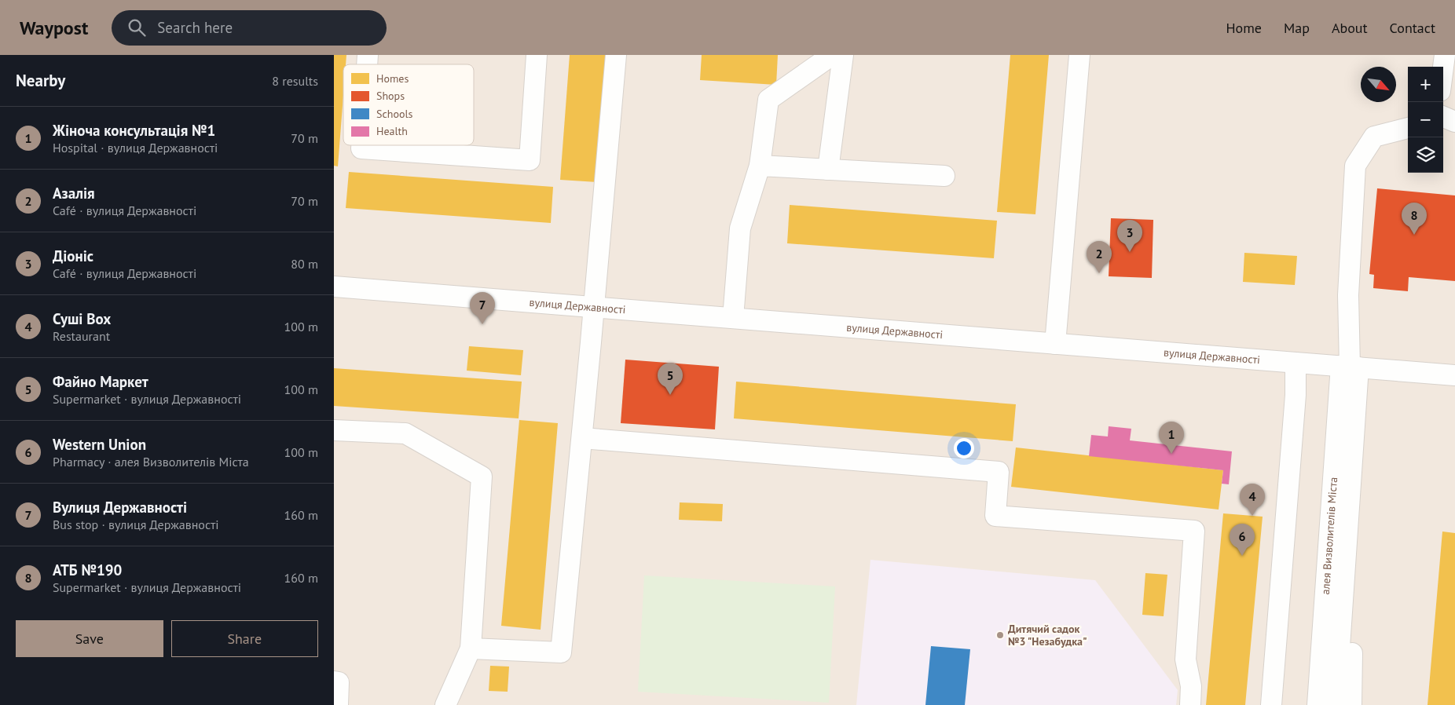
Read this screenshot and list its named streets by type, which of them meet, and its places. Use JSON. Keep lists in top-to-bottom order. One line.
{"streets":{"street":["вулиця Державності","алея Визволителів Міста"]},"crossings":[["вулиця Державності","алея Визволителів Міста"]],"places":["Дитячий садок №3 \"Незабудка\""],"legend":["Homes","Shops","Schools","Health"],"north":"bottom right","page":{"header":"Waypost","search":"Search here","nav":["Home","Map","About","Contact"],"heading":["Nearby","8 results"],"map_buttons":["+","−"],"list":[{"mark":"1","name":"Жіноча консультація №1","note":"Hospital · вулиця Державності","value":"70 m"},{"mark":"2","name":"Азалія","note":"Café · вулиця Державності","value":"70 m"},{"mark":"3","name":"Діоніс","note":"Café · вулиця Державності","value":"80 m"},{"mark":"4","name":"Суші Box","note":"Restaurant","value":"100 m"},{"mark":"5","name":"Файно Маркет","note":"Supermarket · вулиця Державності","value":"100 m"},{"mark":"6","name":"Western Union","note":"Pharmacy · алея Визволителів Міста","value":"100 m"},{"mark":"7","name":"Вулиця Державності","note":"Bus stop · вулиця Державності","value":"160 m"},{"mark":"8","name":"АТБ №190","note":"Supermarket · вулиця Державності","value":"160 m"}],"pins":["8","3","2","7","5","1","4","6"],"buttons":["Save","Share"]}}
